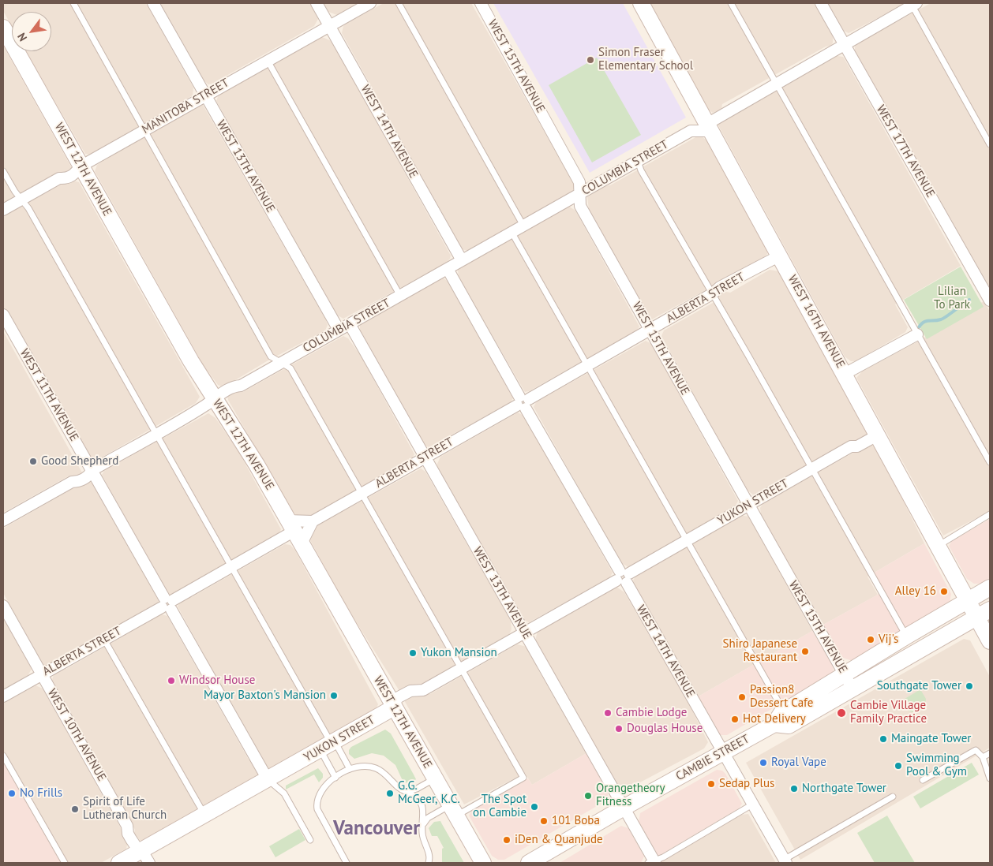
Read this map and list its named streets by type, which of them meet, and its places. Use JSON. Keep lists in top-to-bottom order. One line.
{"streets":{"street":["WEST 15TH AVENUE","MANITOBA STREET","WEST 14TH AVENUE","WEST 17TH AVENUE","WEST 13TH AVENUE","COLUMBIA STREET","WEST 12TH AVENUE","ALBERTA STREET","WEST 16TH AVENUE","WEST 11TH AVENUE","YUKON STREET","WEST 10TH AVENUE","CAMBIE STREET"]},"crossings":[["WEST 15TH AVENUE","COLUMBIA STREET"],["WEST 15TH AVENUE","ALBERTA STREET"],["WEST 15TH AVENUE","YUKON STREET"],["WEST 15TH AVENUE","CAMBIE STREET"],["MANITOBA STREET","WEST 14TH AVENUE"],["MANITOBA STREET","WEST 13TH AVENUE"],["MANITOBA STREET","WEST 12TH AVENUE"],["WEST 14TH AVENUE","COLUMBIA STREET"],["WEST 14TH AVENUE","ALBERTA STREET"],["WEST 14TH AVENUE","YUKON STREET"],["WEST 14TH AVENUE","CAMBIE STREET"],["WEST 17TH AVENUE","COLUMBIA STREET"],["WEST 13TH AVENUE","COLUMBIA STREET"],["WEST 13TH AVENUE","ALBERTA STREET"],["WEST 13TH AVENUE","YUKON STREET"],["WEST 13TH AVENUE","CAMBIE STREET"],["COLUMBIA STREET","WEST 12TH AVENUE"],["COLUMBIA STREET","WEST 16TH AVENUE"],["COLUMBIA STREET","WEST 11TH AVENUE"],["WEST 12TH AVENUE","ALBERTA STREET"],["WEST 12TH AVENUE","YUKON STREET"],["ALBERTA STREET","WEST 16TH AVENUE"],["ALBERTA STREET","WEST 11TH AVENUE"],["ALBERTA STREET","WEST 10TH AVENUE"],["WEST 16TH AVENUE","YUKON STREET"],["WEST 16TH AVENUE","CAMBIE STREET"],["WEST 11TH AVENUE","YUKON STREET"],["YUKON STREET","WEST 10TH AVENUE"]],"districts":["Vancouver"],"parks":["Lilian To Park"],"places":["Simon Fraser Elementary School","Good Shepherd","Alley 16","Vij's","Shiro Japanese Restaurant","Yukon Mansion","Windsor House","Southgate Tower","Mayor Baxton's Mansion","Passion8 Dessert Cafe","Cambie Lodge","Cambie Village Family Practice","Hot Delivery","Douglas House","Maingate Tower","Royal Vape","Swimming Pool & Gym","Sedap Plus","Northgate Tower","No Frills","G.G. McGeer, K.C.","Orangetheory Fitness","The Spot on Cambie","Spirit of Life Lutheran Church","101 Boba","iDen & Quanjude"],"north":"bottom left"}
